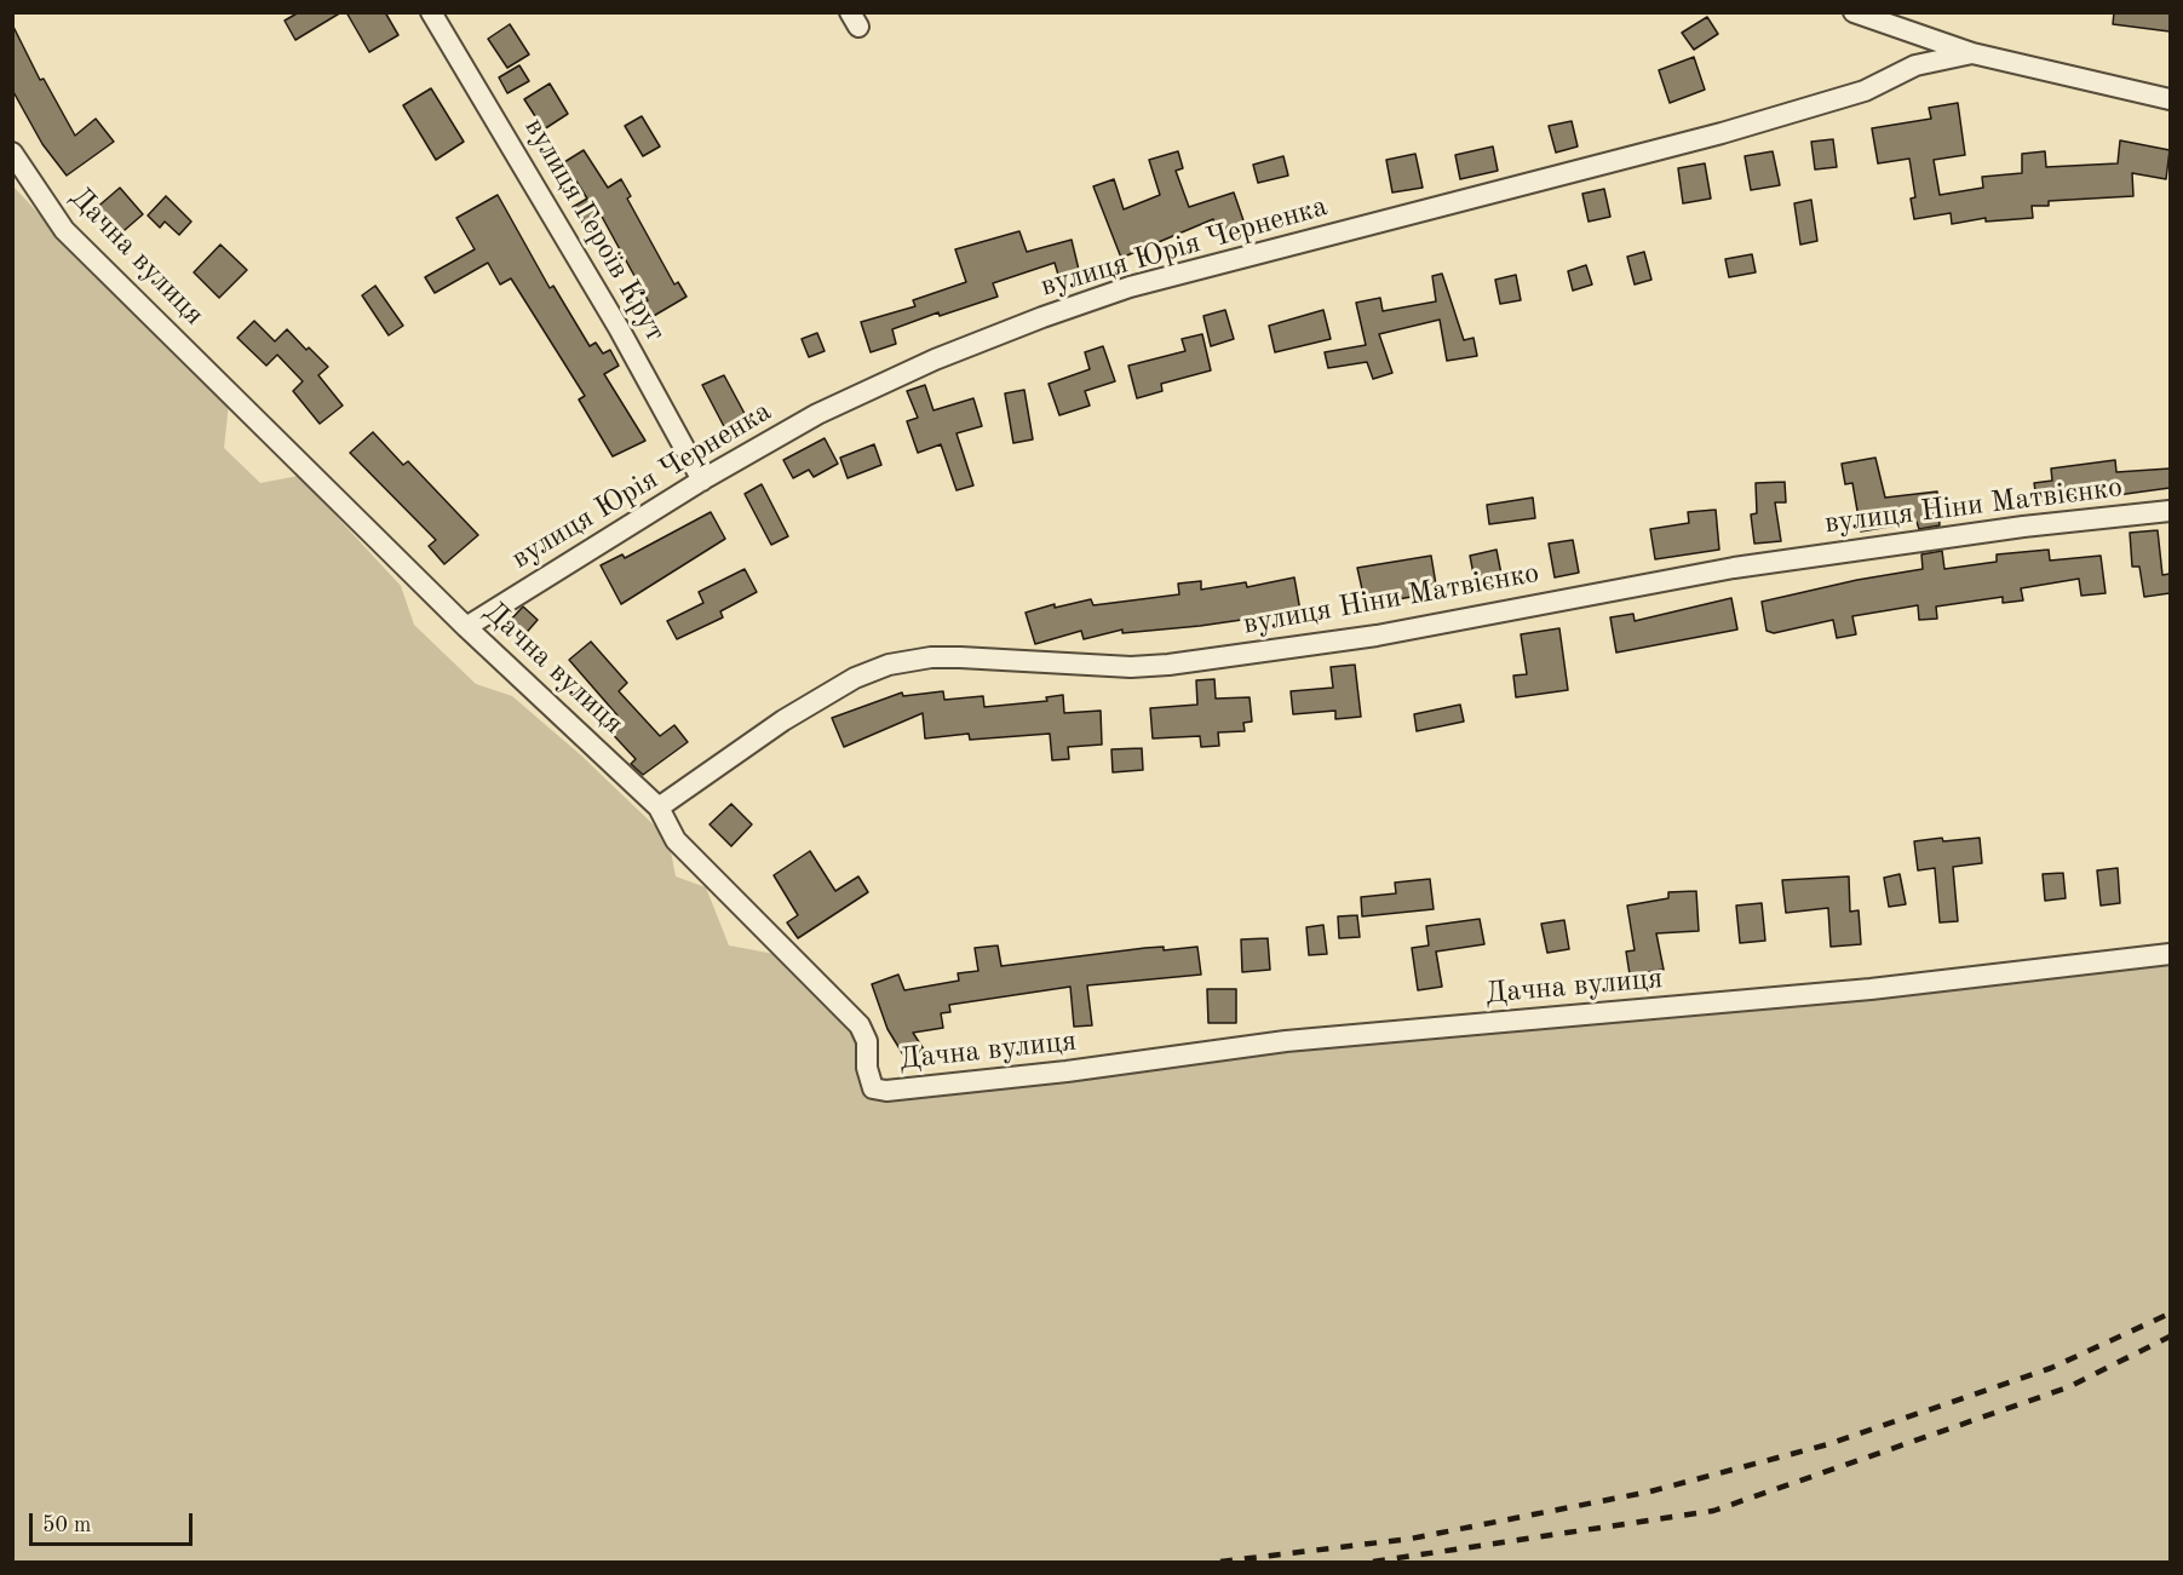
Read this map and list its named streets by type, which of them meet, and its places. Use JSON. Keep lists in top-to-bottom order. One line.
{"streets":{"street":["вулиця Героїв Крут","вулиця Юрія Черненка","Дачна вулиця","вулиця Ніни Матвієнко"]},"crossings":[["вулиця Героїв Крут","вулиця Юрія Черненка"],["вулиця Юрія Черненка","Дачна вулиця"],["Дачна вулиця","вулиця Ніни Матвієнко"]],"scale_bar":"50 m"}
